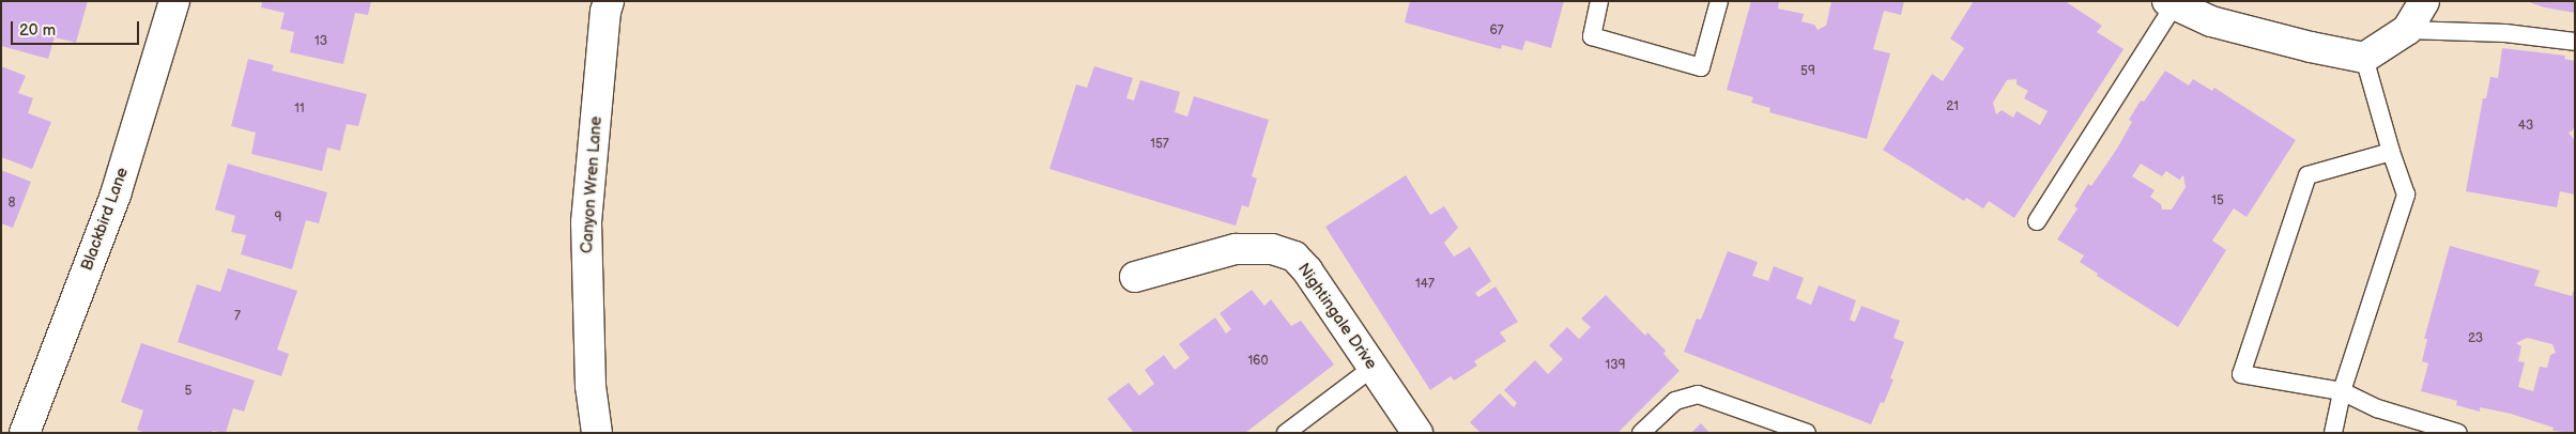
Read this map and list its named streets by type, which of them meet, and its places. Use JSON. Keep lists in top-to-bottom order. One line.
{"streets":{"street":["Canyon Wren Lane","Blackbird Lane","Nightingale Drive"]},"house_numbers":["67","13","59","21","11","43","157","15","8","9","147","7","23","160","139","5"],"scale_bar":"20 m"}
